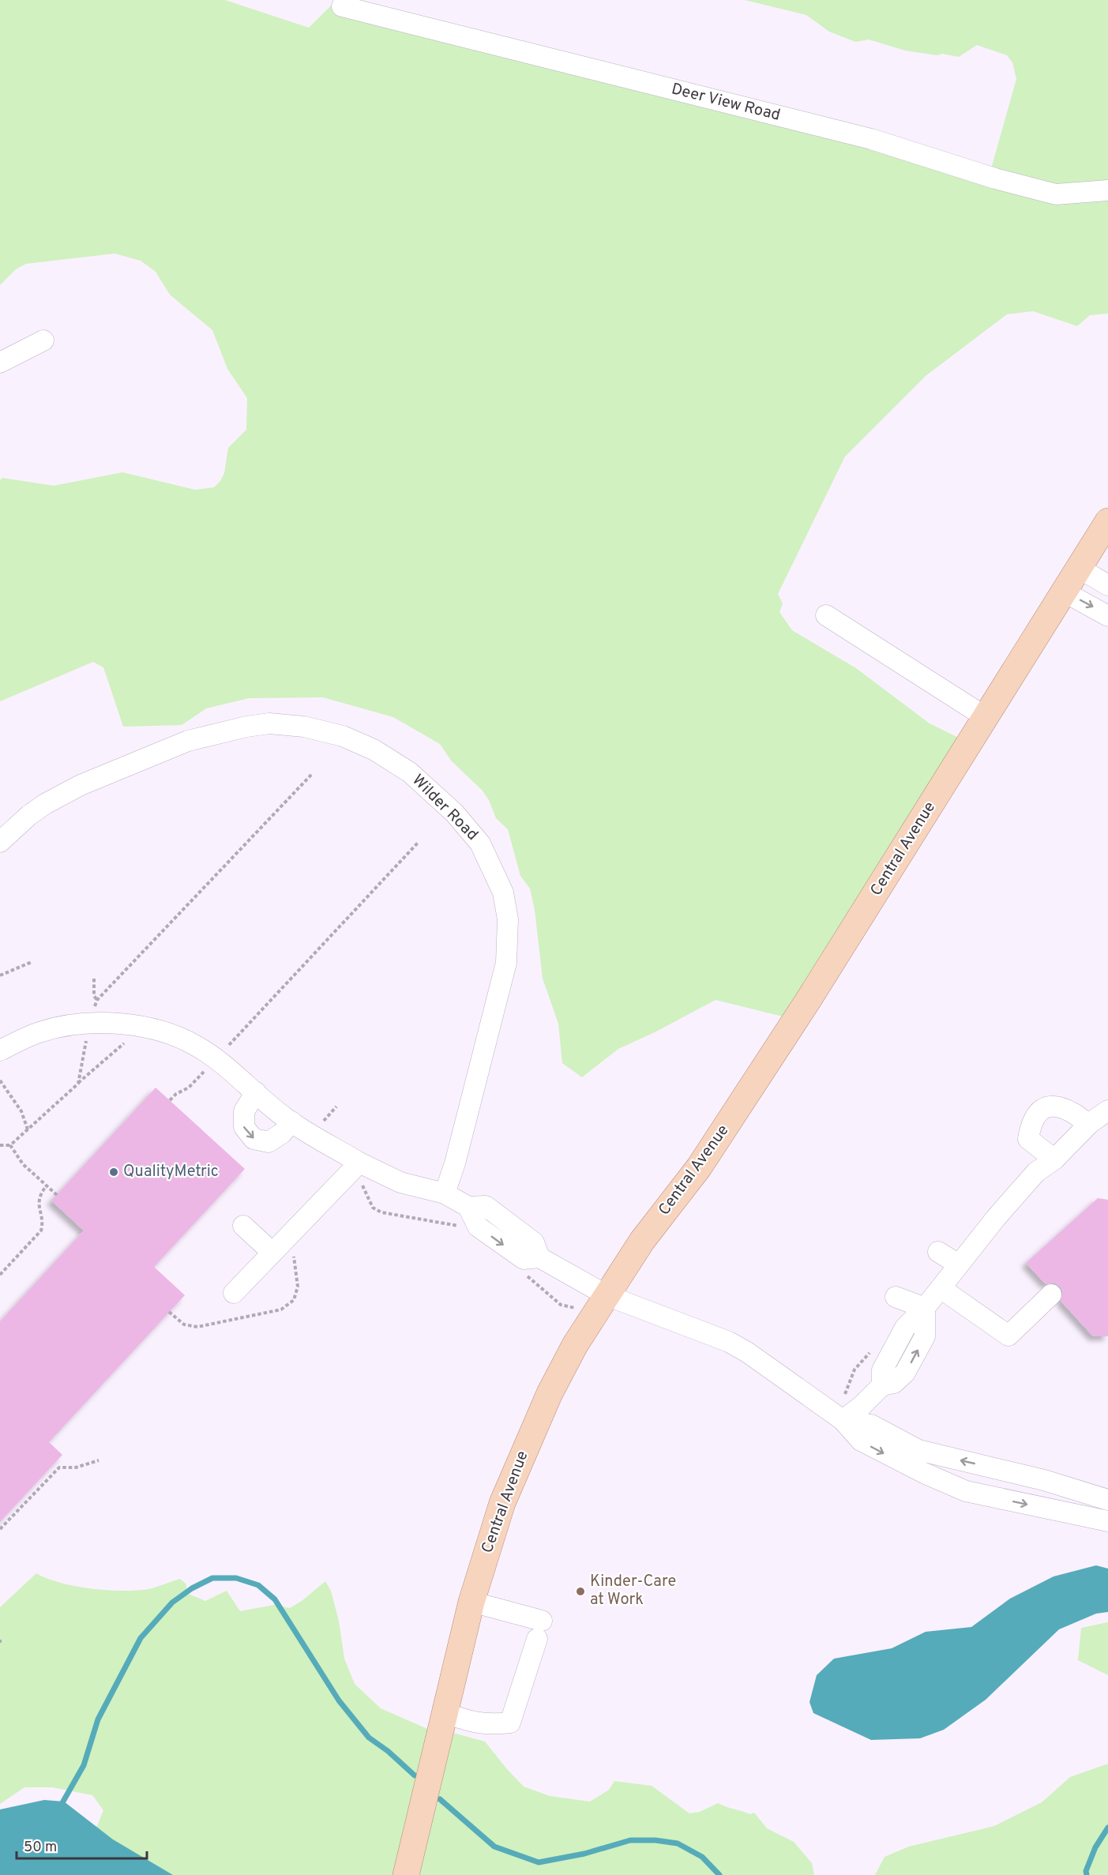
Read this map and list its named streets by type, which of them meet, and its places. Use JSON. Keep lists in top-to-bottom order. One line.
{"streets":{"main road":["Central Avenue"],"street":["Deer View Road","Wilder Road"]},"places":["QualityMetric","Kinder-Care at Work"],"scale_bar":"50 m"}
